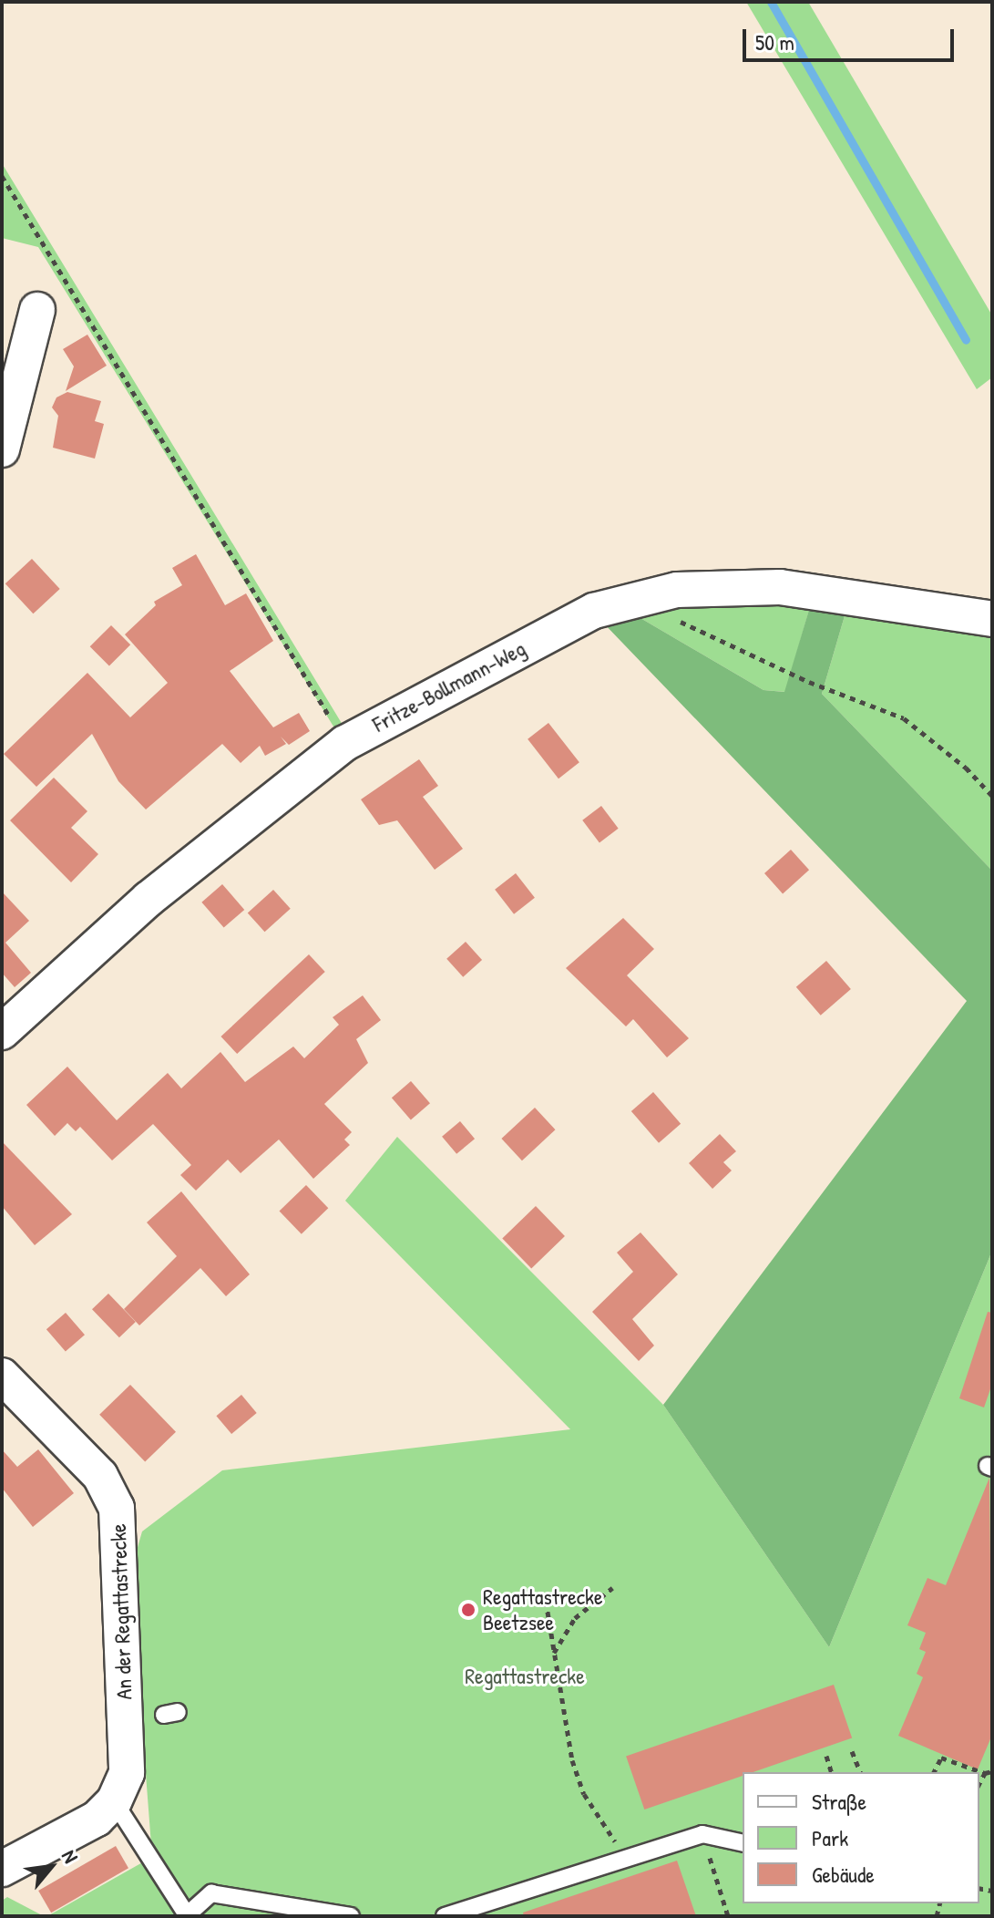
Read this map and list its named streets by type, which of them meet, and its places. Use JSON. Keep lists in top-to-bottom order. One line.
{"streets":{"street":["Fritze-Bollmann-Weg","An der Regattastrecke"]},"parks":["Regattastrecke"],"places":["Regattastrecke Beetzsee"],"legend":["Straße","Park","Gebäude"],"scale_bar":"50 m","north":"top right"}
